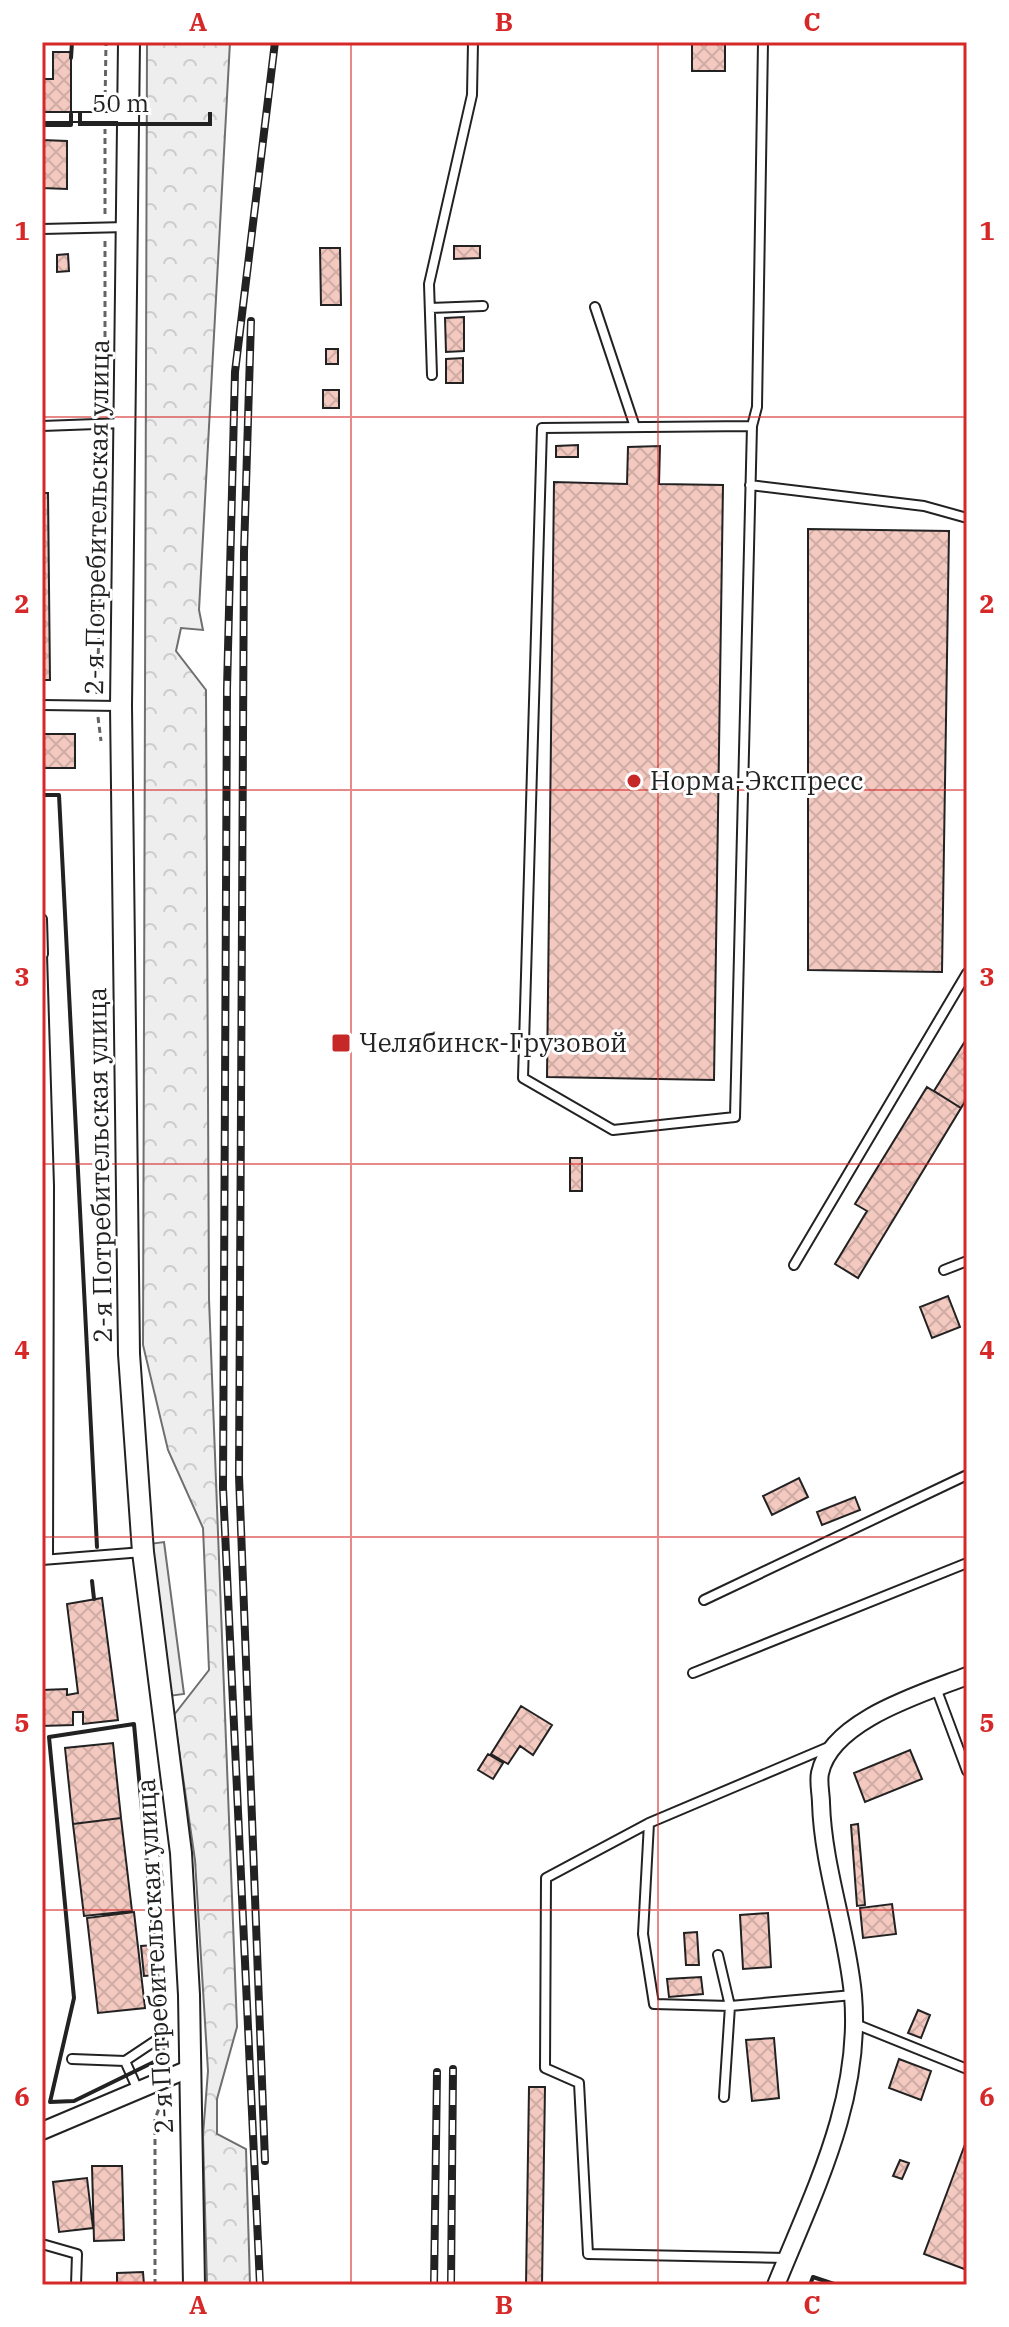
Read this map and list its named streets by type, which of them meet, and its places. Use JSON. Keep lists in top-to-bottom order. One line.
{"streets":{"street":["2-я Потребительская улица"]},"places":{"other":["Норма-Экспресс"],"transit":["Челябинск-Грузовой"]},"scale_bar":"50 m","grid":{"columns":["A","B","C"],"rows":["1","2","3","4","5","6"]}}
